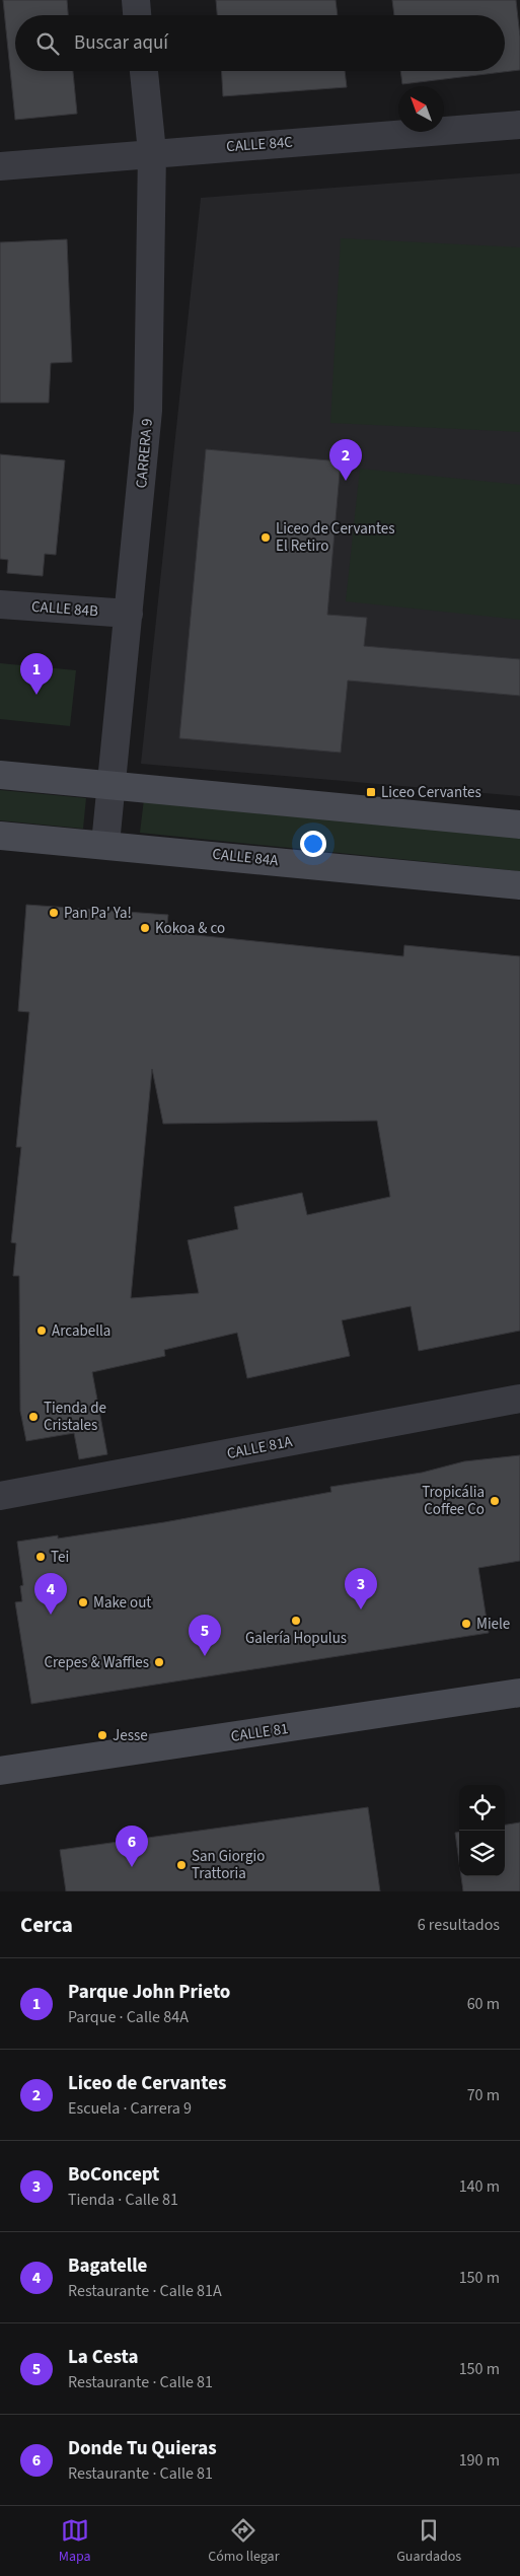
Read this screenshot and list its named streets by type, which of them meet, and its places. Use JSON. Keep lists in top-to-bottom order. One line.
{"streets":{"street":["CALLE 84C","CARRERA 9","CALLE 84B","CALLE 84A","CALLE 81A","CALLE 81"]},"crossings":[["CALLE 84C","CARRERA 9"],["CARRERA 9","CALLE 84B"],["CARRERA 9","CALLE 84A"]],"places":{"other":["Liceo de Cervantes El Retiro","Pan Pa' Ya!","Kokoa & co","Arcabella","Tienda de Cristales","Tropicália Coffee Co","Tei","Make out","Galería Hopulus","Miele","Crepes & Waffles","Jesse","San Giorgio Trattoria"],"transit":["Liceo Cervantes"]},"north":"top left","page":{"search":"Buscar aquí","pins":["2","1","3","4","5","6"],"heading":["Cerca","6 resultados"],"list":[{"mark":"1","name":"Parque John Prieto","note":"Parque · Calle 84A","value":"60 m"},{"mark":"2","name":"Liceo de Cervantes","note":"Escuela · Carrera 9","value":"70 m"},{"mark":"3","name":"BoConcept","note":"Tienda · Calle 81","value":"140 m"},{"mark":"4","name":"Bagatelle","note":"Restaurante · Calle 81A","value":"150 m"},{"mark":"5","name":"La Cesta","note":"Restaurante · Calle 81","value":"150 m"},{"mark":"6","name":"Donde Tu Quieras","note":"Restaurante · Calle 81","value":"190 m"}],"nav":["Mapa","Cómo llegar","Guardados"]}}
